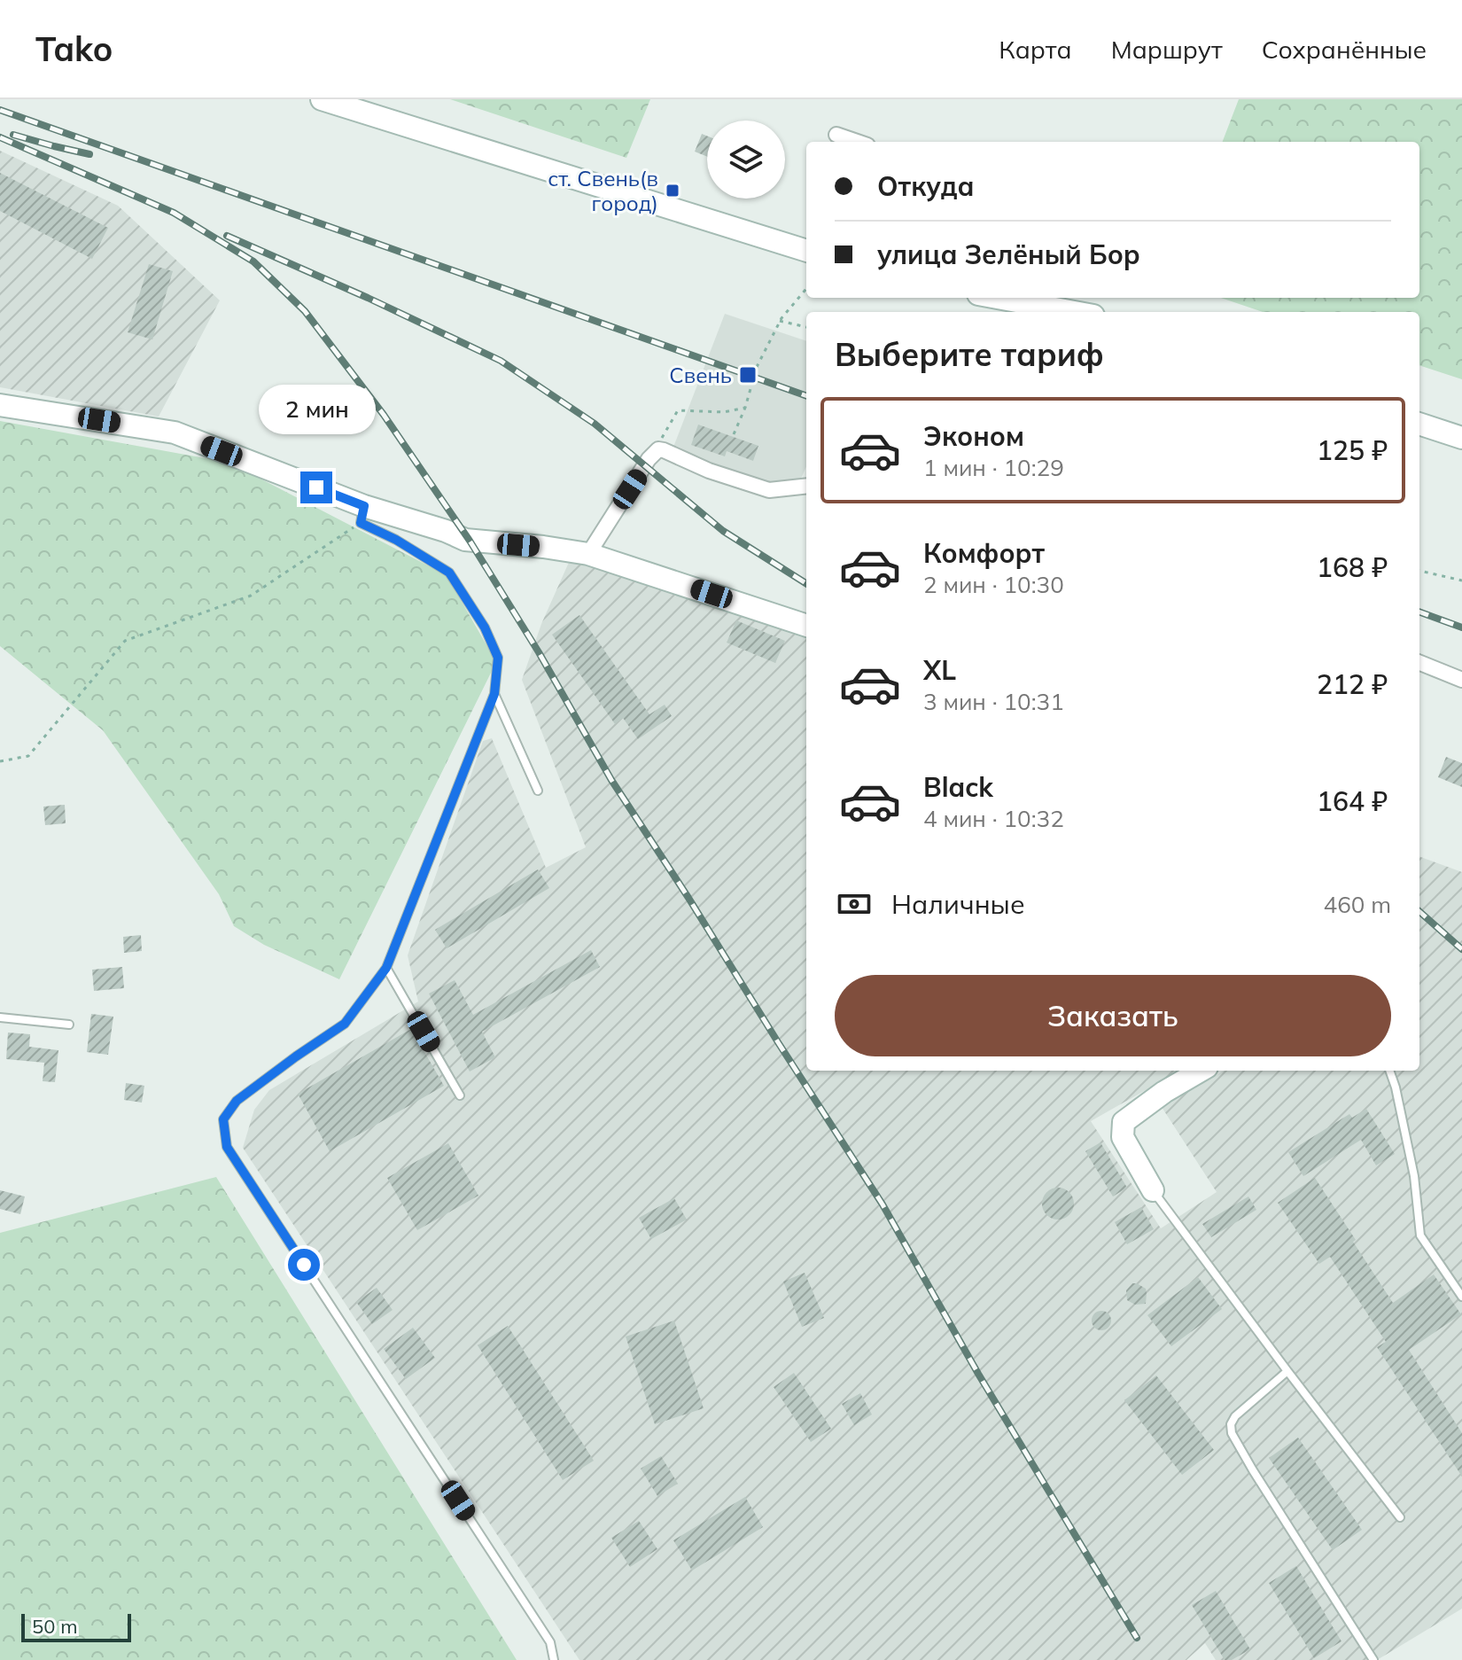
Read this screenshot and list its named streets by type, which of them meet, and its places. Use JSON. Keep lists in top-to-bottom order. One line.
{"places":{"transit":["ст. Свень(в город)","Свень"]},"scale_bar":"50 m","page":{"header":"Tako","nav":["Карта","Маршрут","Сохранённые"],"banner":["Откуда","улица Зелёный Бор"],"heading":"Выберите тариф","bubble":"2 мин","list":[{"name":"Эконом","note":"1 мин · 10:29","value":"125 ₽"},{"name":"Комфорт","note":"2 мин · 10:30","value":"168 ₽"},{"name":"XL","note":"3 мин · 10:31","value":"212 ₽"},{"name":"Black","note":"4 мин · 10:32","value":"164 ₽"}],"pay":["Наличные","460 m"],"buttons":"Заказать","scale":"50 m"}}
